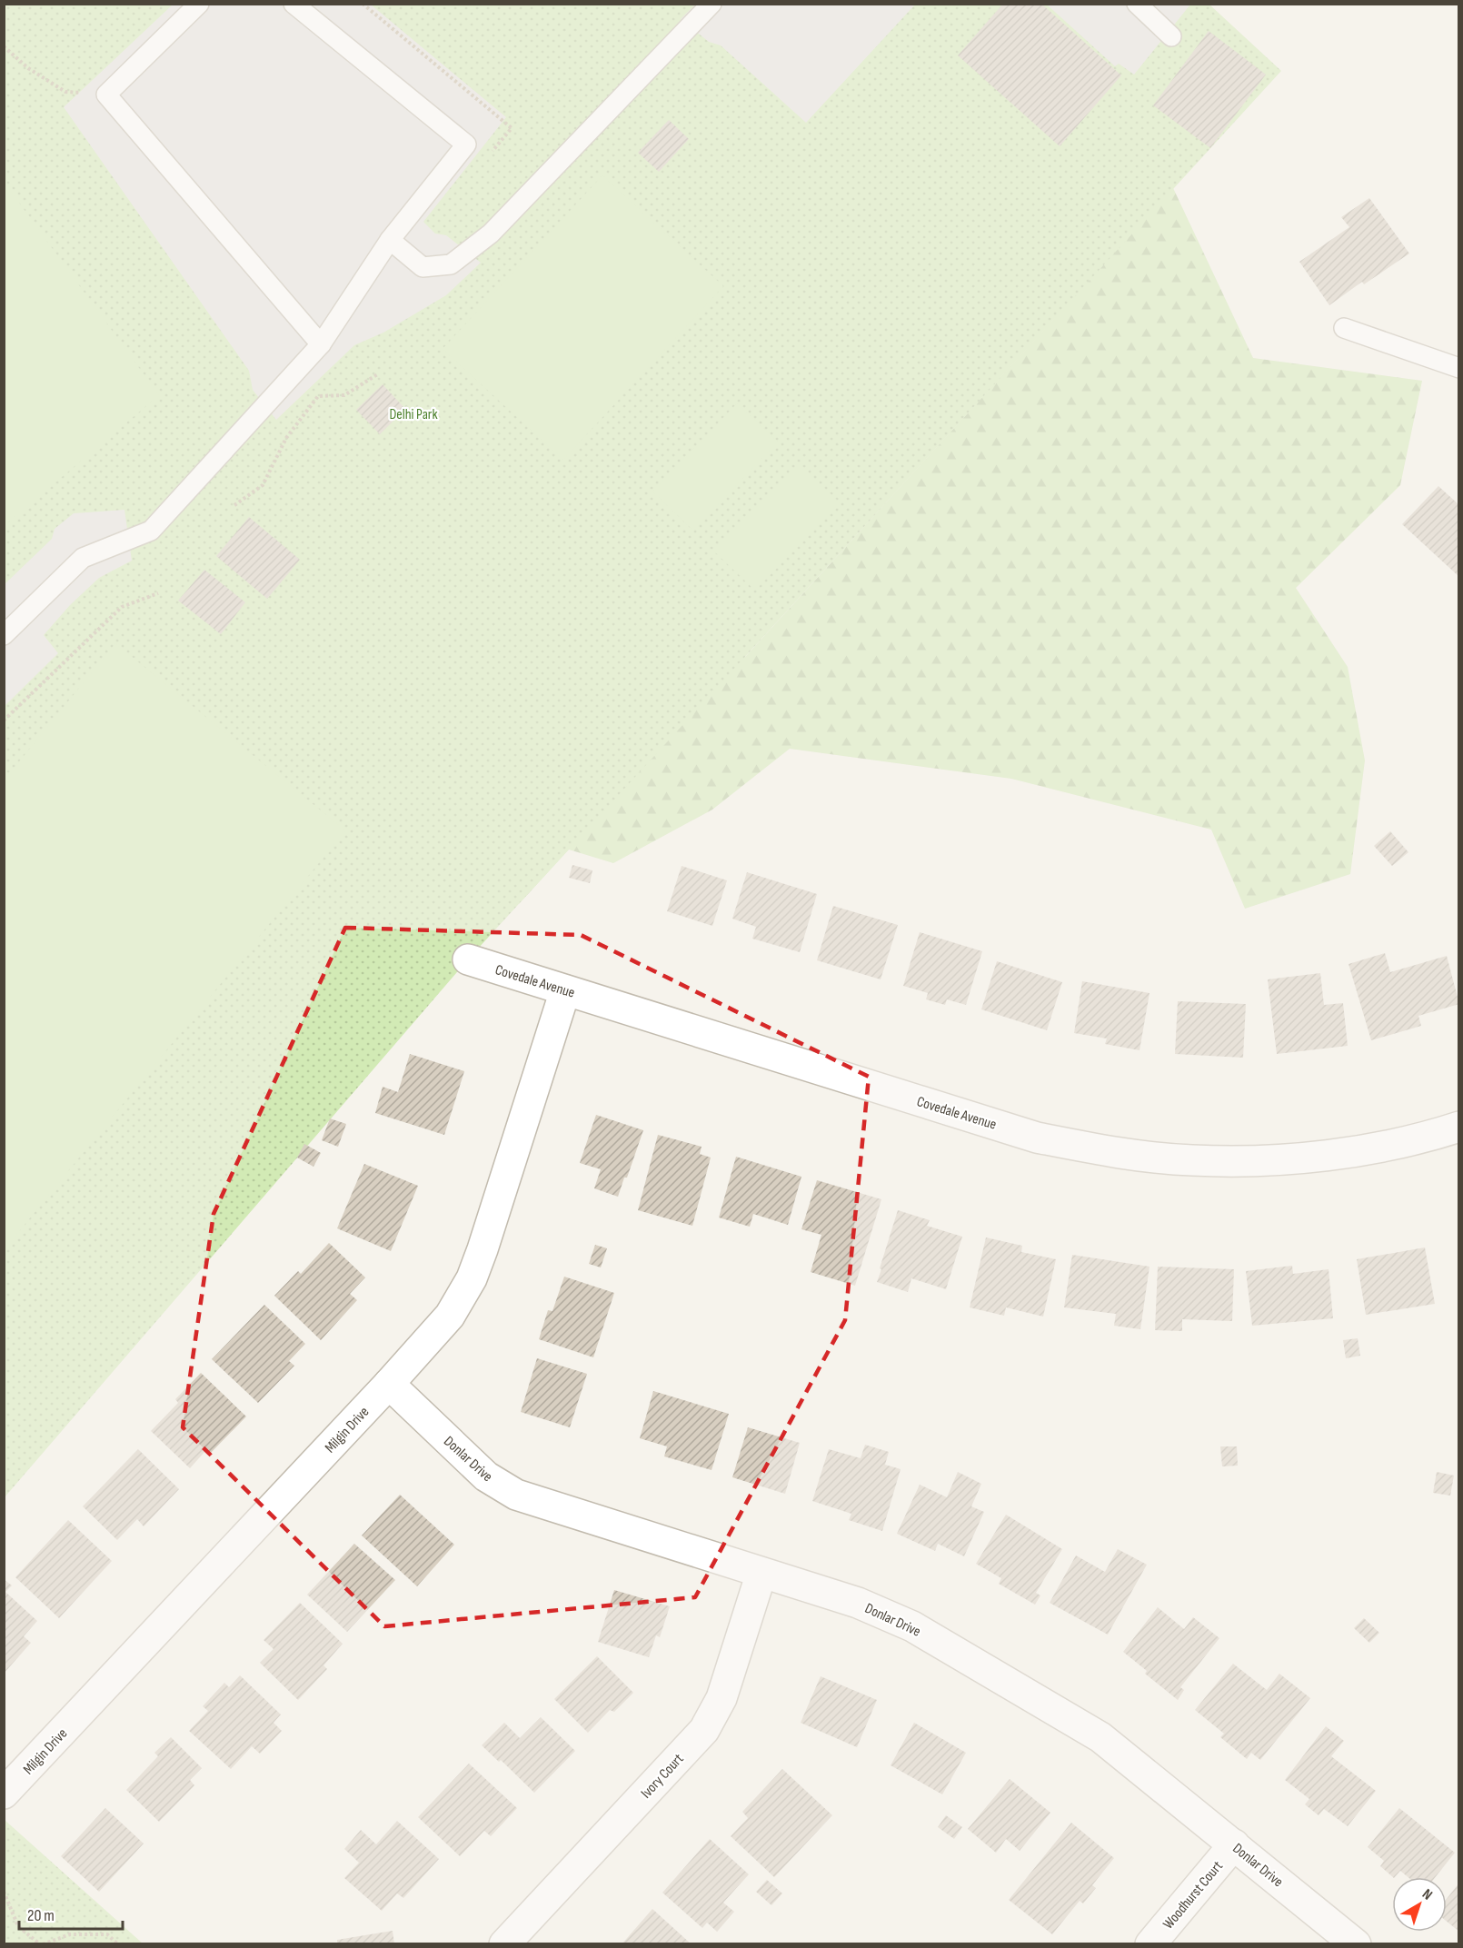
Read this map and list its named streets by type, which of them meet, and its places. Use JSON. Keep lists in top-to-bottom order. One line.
{"streets":{"street":["Covedale Avenue","Milgin Drive","Donlar Drive","Ivory Court","Woodhurst Court"]},"crossings":[["Covedale Avenue","Milgin Drive"],["Milgin Drive","Donlar Drive"],["Donlar Drive","Ivory Court"],["Donlar Drive","Woodhurst Court"]],"parks":["Delhi Park"],"scale_bar":"20 m","north":"top right"}
